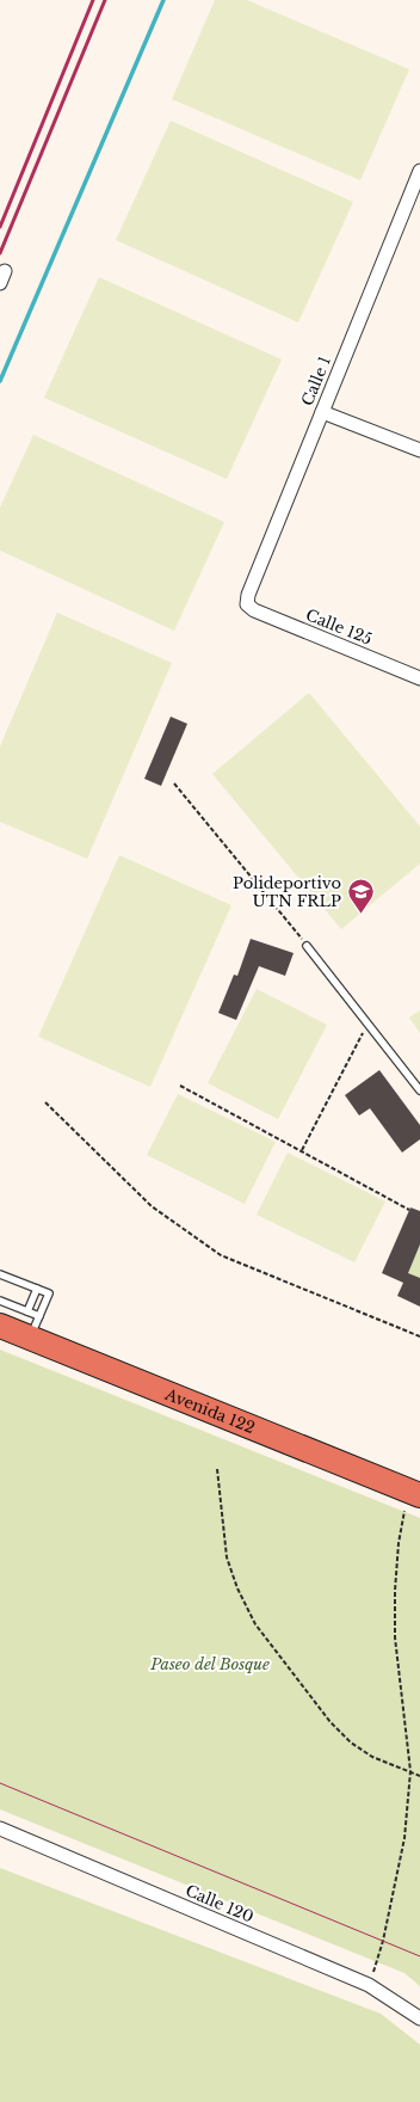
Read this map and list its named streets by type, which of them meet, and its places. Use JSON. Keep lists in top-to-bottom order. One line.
{"streets":{"highway":["Avenida 122"],"street":["Calle 1","Calle 125","Calle 120"]},"crossings":[["Calle 1","Calle 125"]],"parks":["Paseo del Bosque"],"places":{"school or university":["Polideportivo UTN FRLP"]}}
